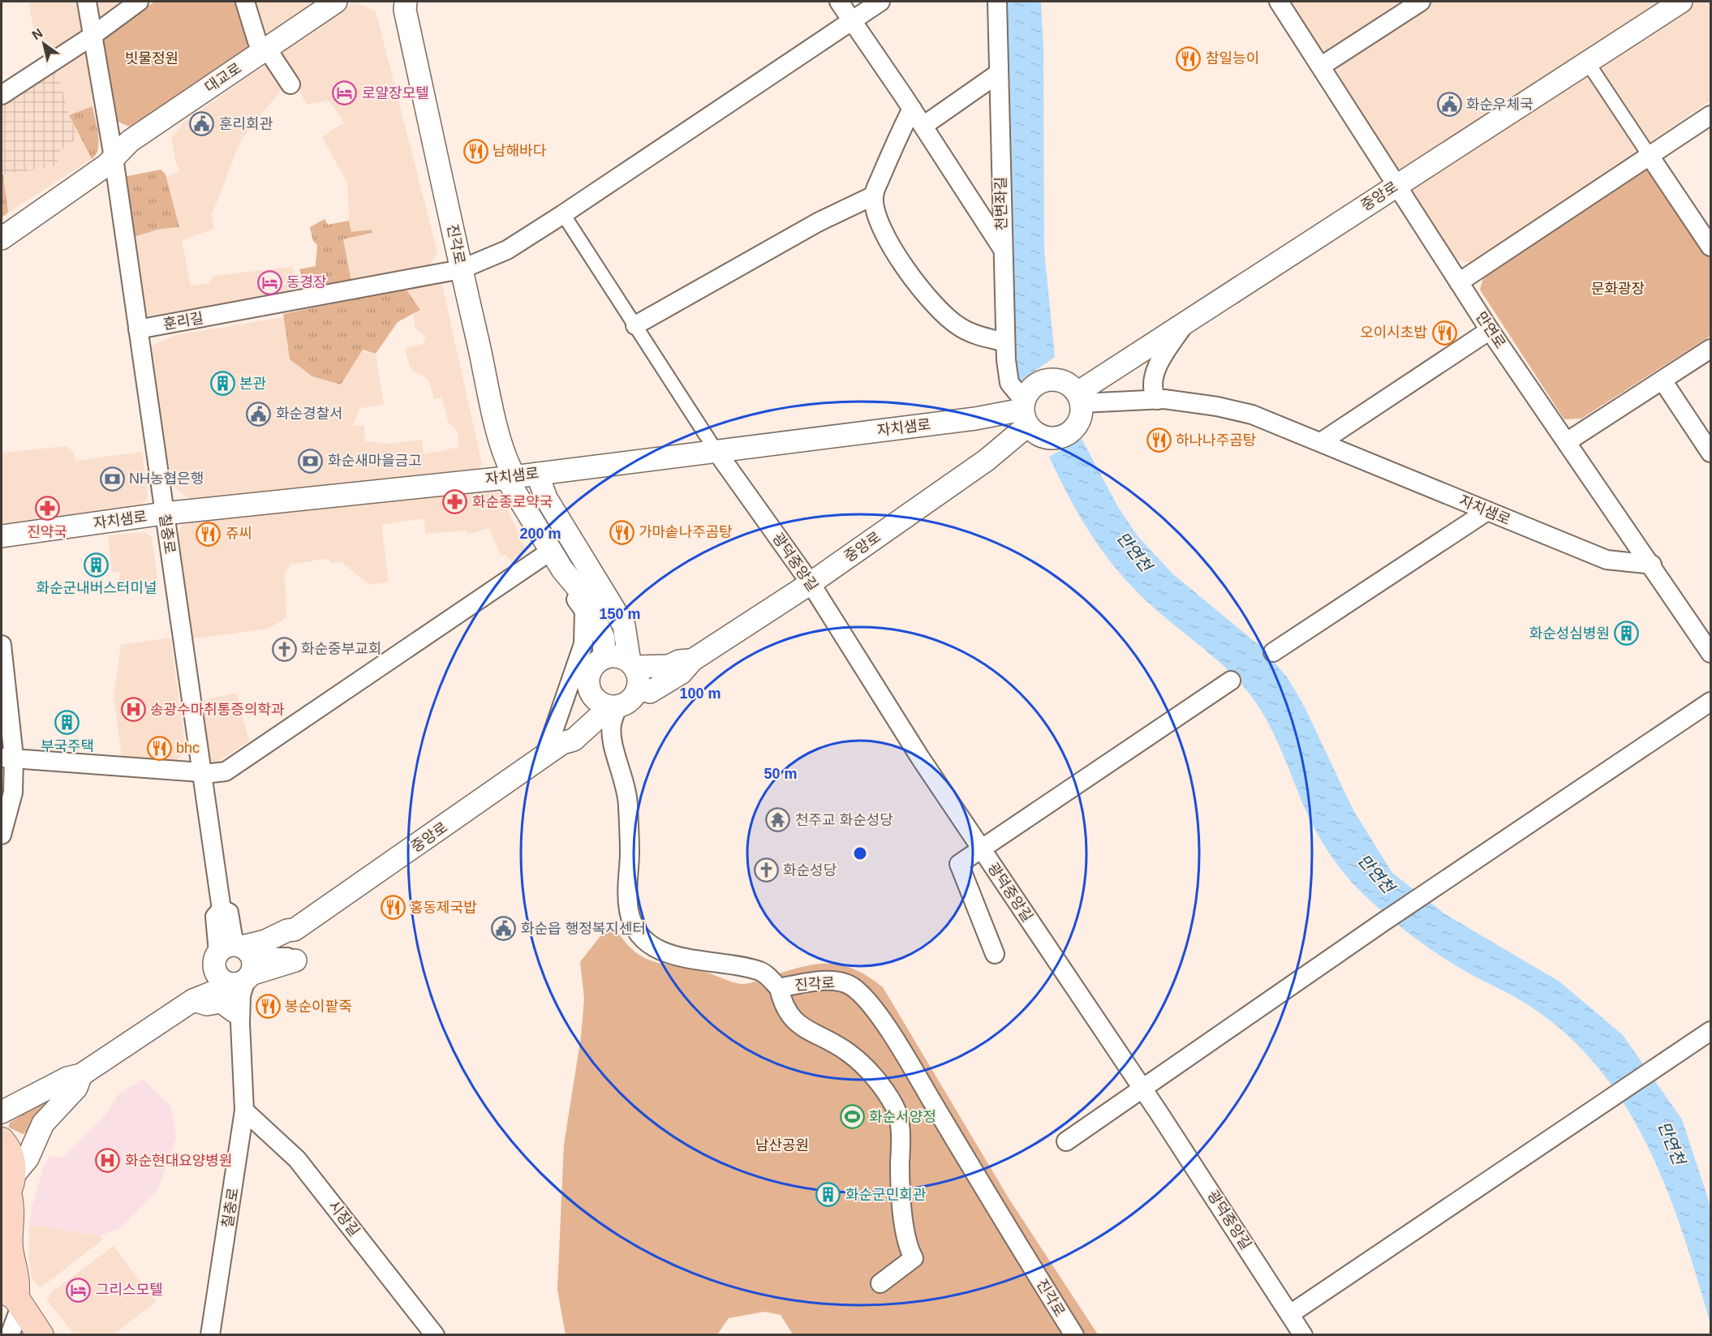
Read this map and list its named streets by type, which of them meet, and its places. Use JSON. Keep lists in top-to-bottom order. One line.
{"streets":{"street":["대교로","중앙로","천변좌길","진각로","훈리길","만연로","자치샘로","칠충로","광덕중앙길","시장길"]},"crossings":[["대교로","칠충로"],["중앙로","천변좌길"],["중앙로","진각로"],["중앙로","만연로"],["중앙로","자치샘로"],["중앙로","칠충로"],["중앙로","광덕중앙길"],["천변좌길","자치샘로"],["진각로","훈리길"],["진각로","자치샘로"],["훈리길","칠충로"],["만연로","자치샘로"],["자치샘로","칠충로"],["자치샘로","광덕중앙길"],["칠충로","시장길"]],"water":["만연천"],"parks":["빗물정원","문화광장","남산공원"],"places":{"restaurant":["참일능이","남해바다","오이시초밥","하나나주곰탕","가마솥나주곰탕","쥬씨","bhc","홍동제국밥","봉순이팥죽"],"hotel":["로얄장모텔","동경장","그리스모텔"],"public building":["화순우체국","훈리회관","화순경찰서","화순읍 행정복지센터"],"building":["본관","화순군내버스터미널","화순성심병원","부국주택","화순군민회관"],"bank":["화순새마을금고","NH농협은행"],"pharmacy":["화순종로약국","진약국"],"church":["화순중부교회","화순성당"],"hospital":["송광수마취통증의학과","화순현대요양병원"],"temple":["천주교 화순성당"],"sports":["화순서양정"]},"north":"top left","rings":["200 m","150 m","100 m","50 m"]}
